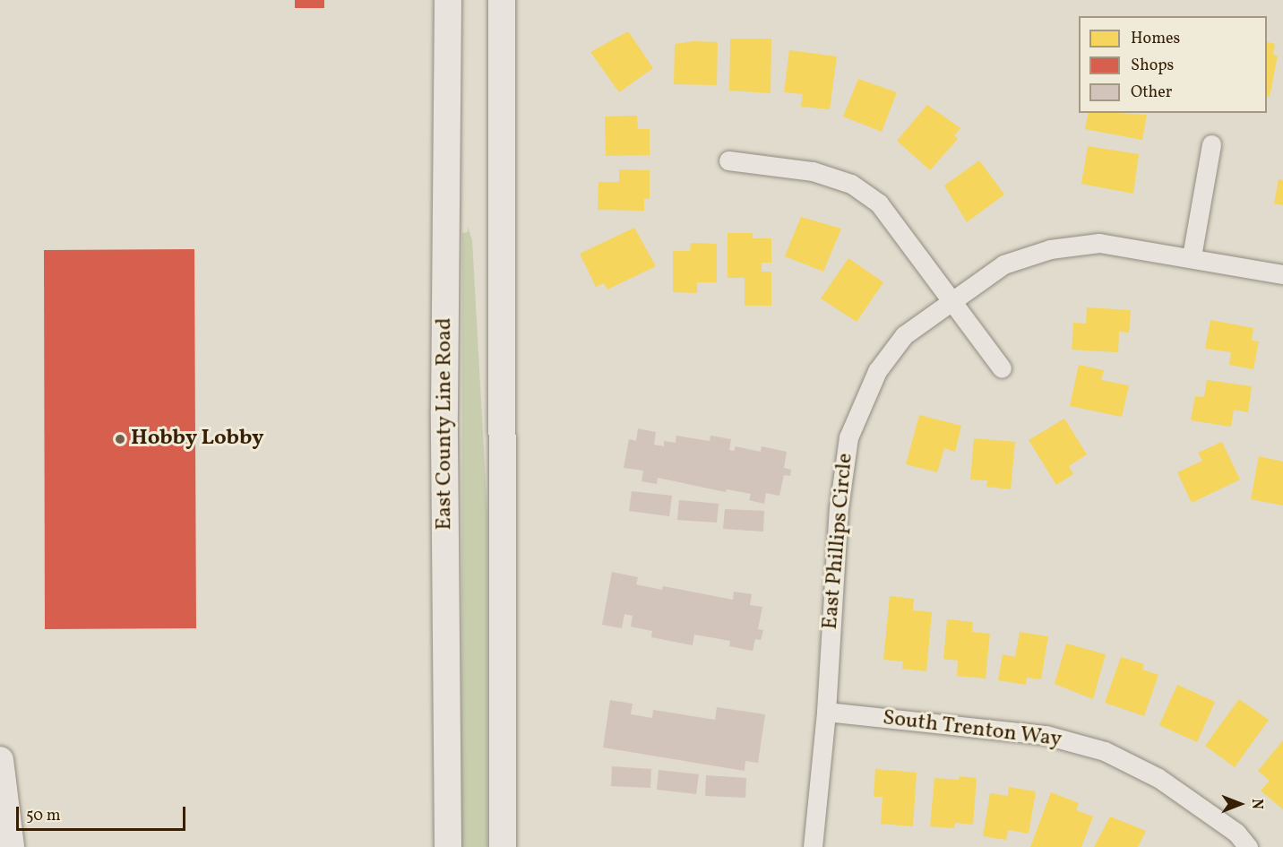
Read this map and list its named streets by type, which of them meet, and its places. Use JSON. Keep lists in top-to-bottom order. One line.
{"streets":{"main road":["East County Line Road"],"street":["East Phillips Circle","South Trenton Way"]},"crossings":[["East Phillips Circle","South Trenton Way"]],"places":["Hobby Lobby"],"legend":["Homes","Shops","Other"],"scale_bar":"50 m","north":"right"}
